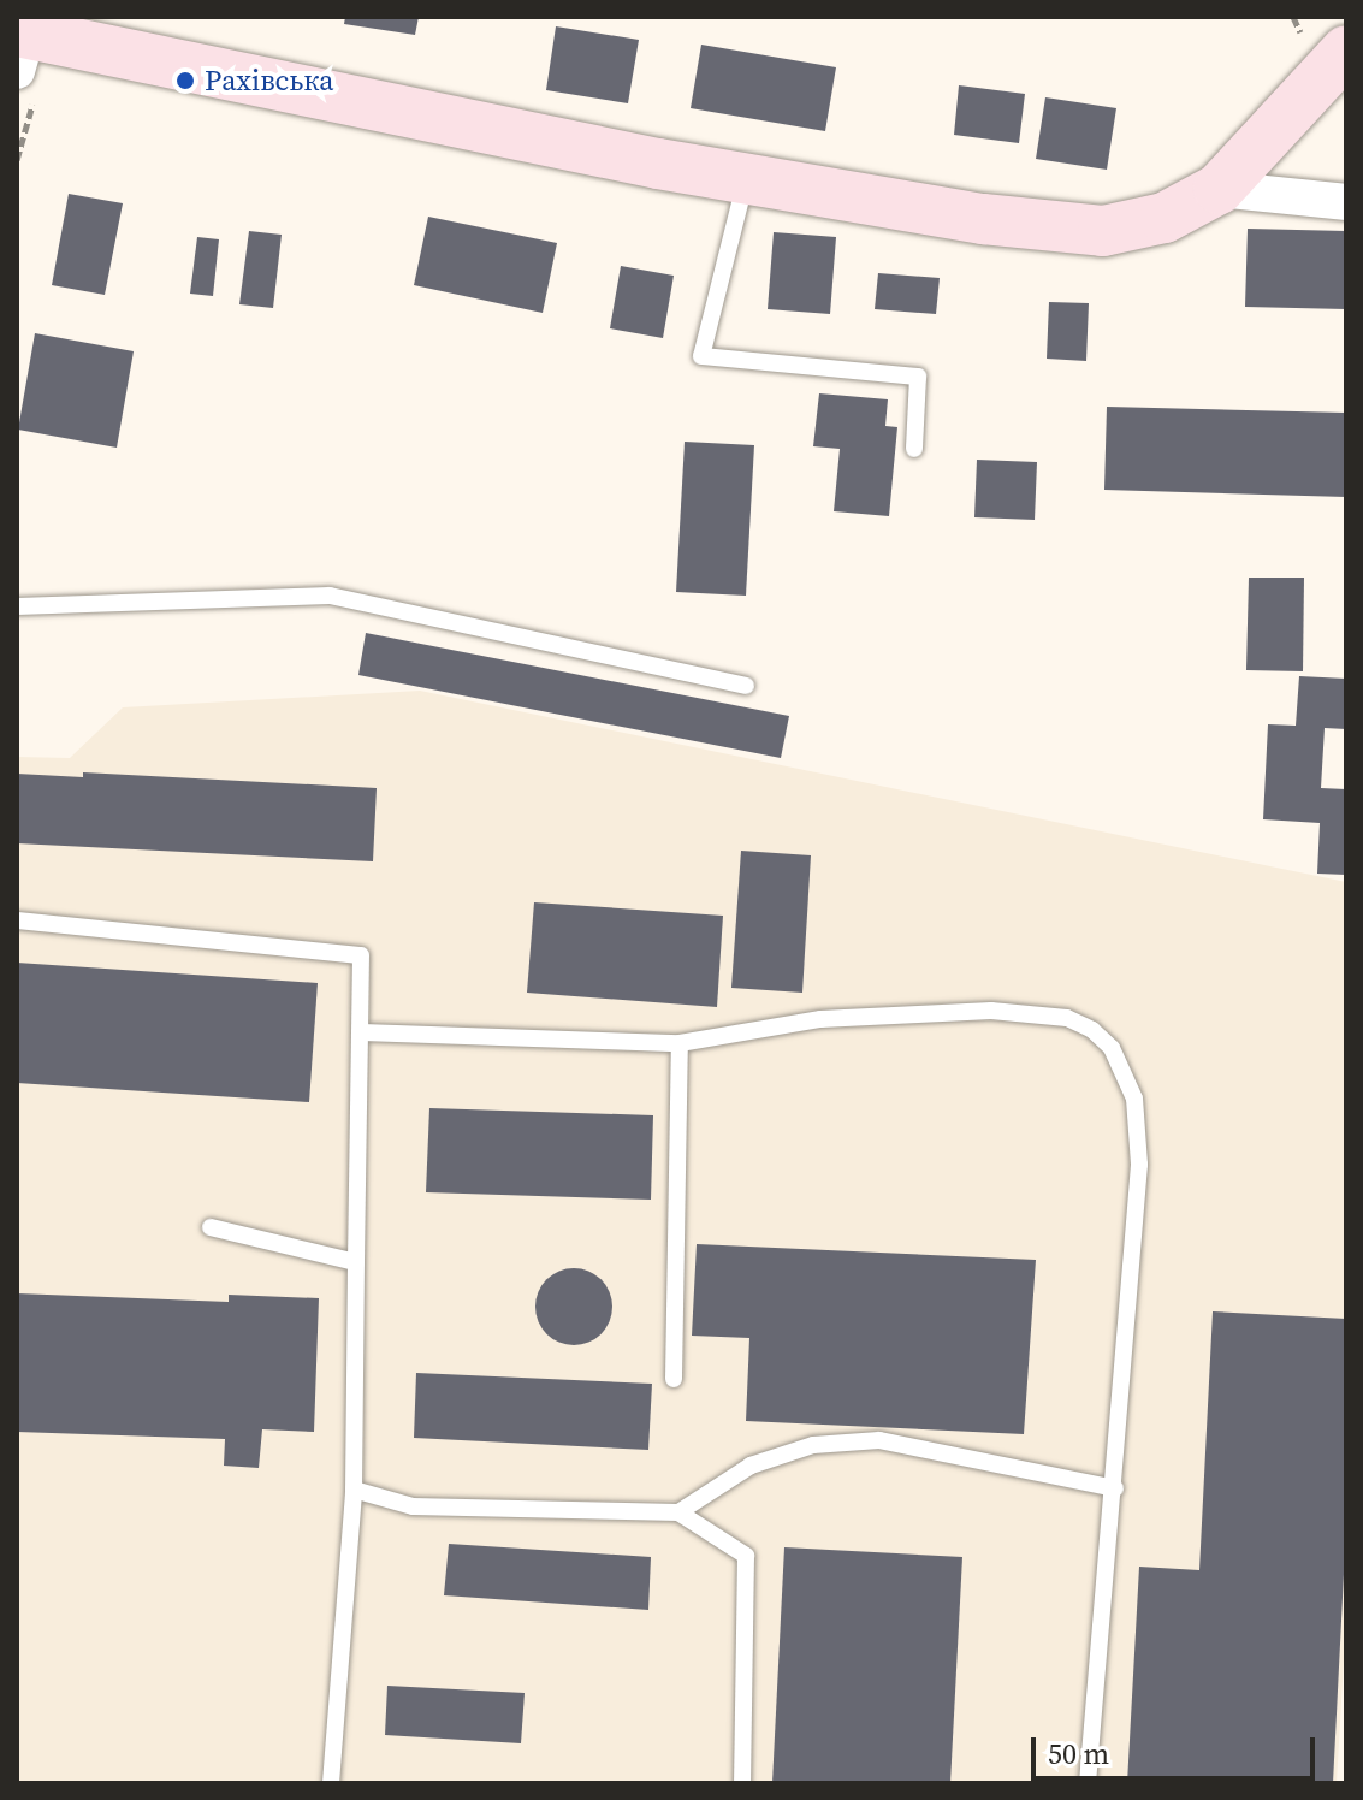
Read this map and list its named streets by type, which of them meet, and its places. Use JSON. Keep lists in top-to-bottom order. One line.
{"places":["Рахівська"],"scale_bar":"50 m"}
